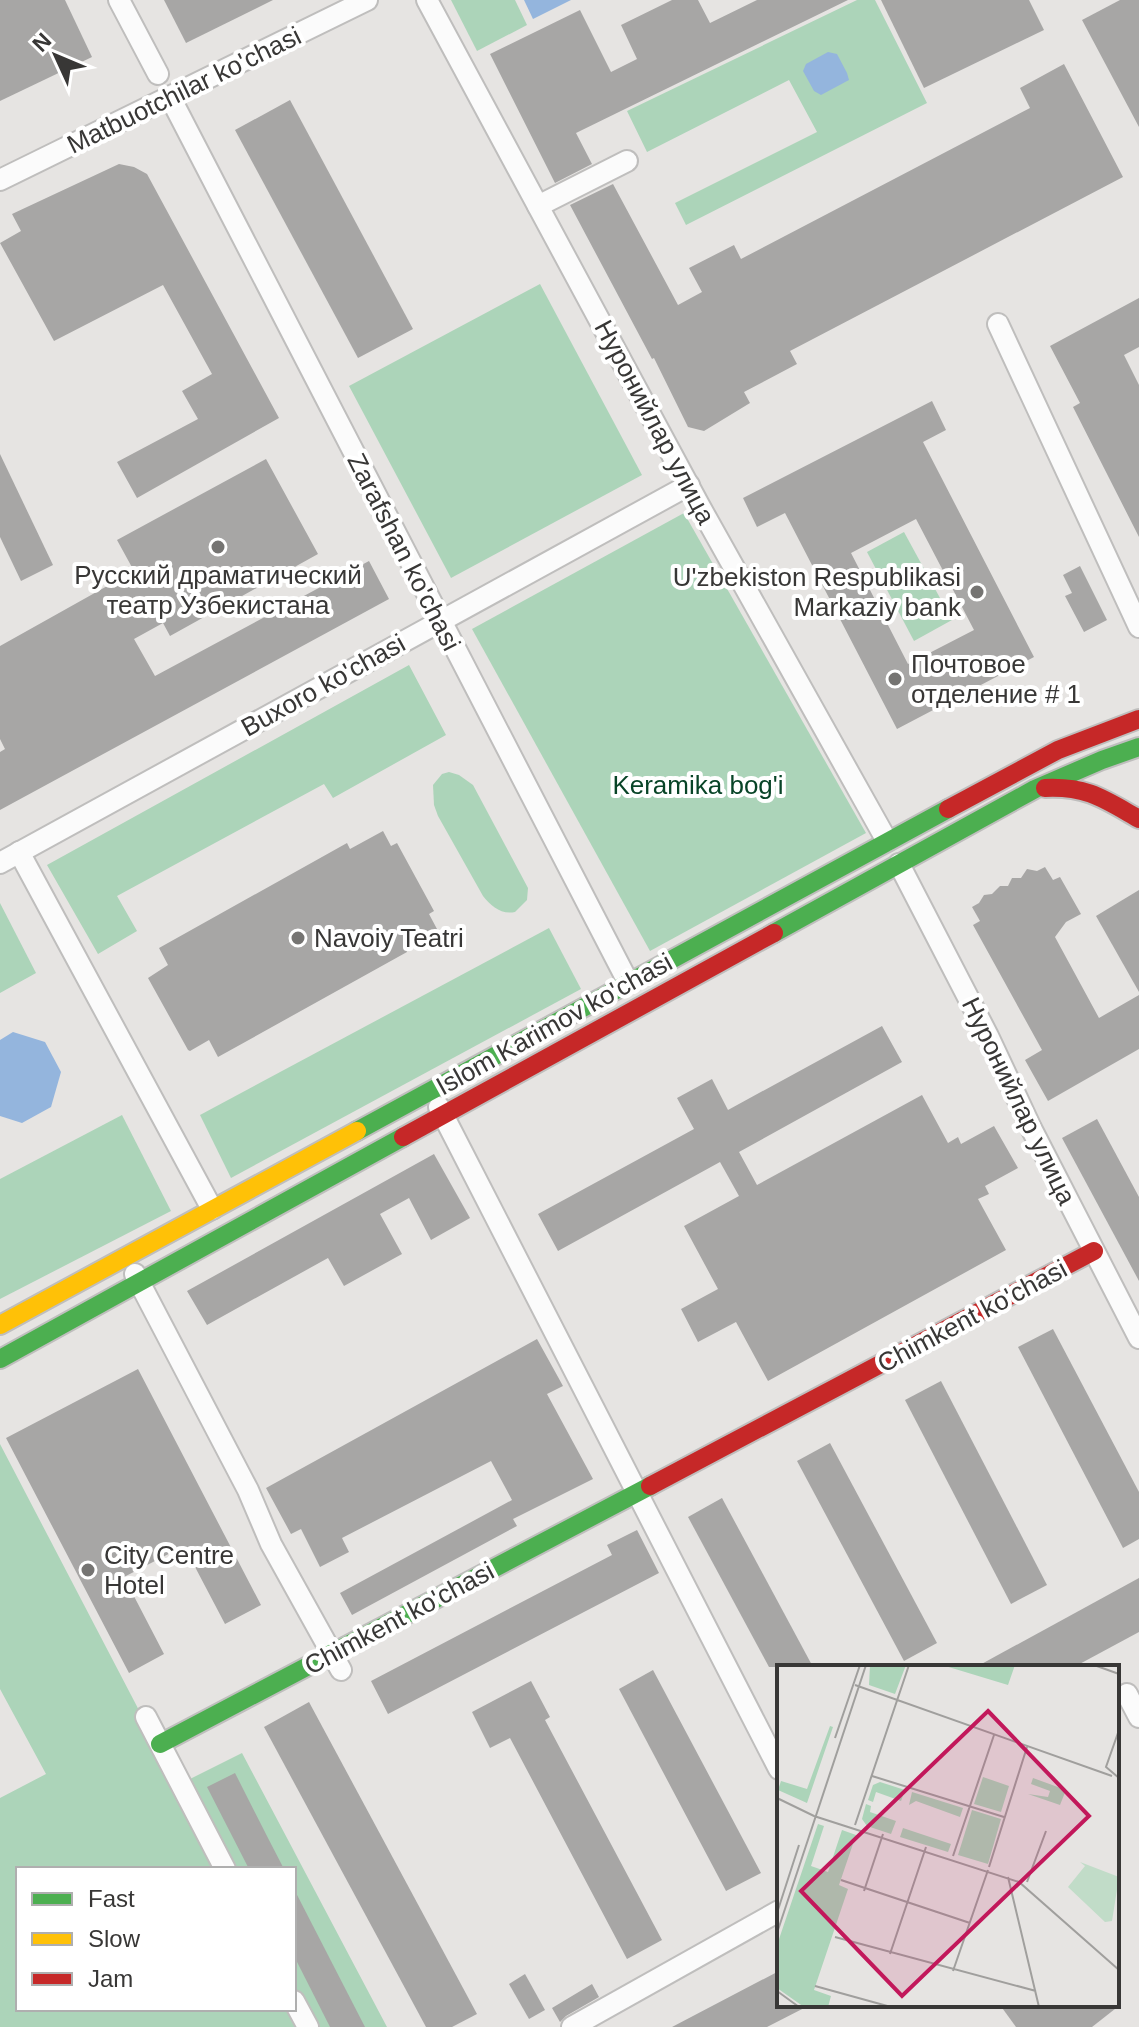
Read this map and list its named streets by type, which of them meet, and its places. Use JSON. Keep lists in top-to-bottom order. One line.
{"streets":{"main road":["Zarafshan ko'chasi","Islom Karimov ko'chasi","Chimkent ko'chasi"],"street":["Matbuotchilar ko'chasi","Нуронийлар улица","Buxoro ko'chasi"]},"crossings":[["Matbuotchilar ko'chasi","Zarafshan ko'chasi"],["Нуронийлар улица","Buxoro ko'chasi"],["Нуронийлар улица","Islom Karimov ko'chasi"],["Нуронийлар улица","Chimkent ko'chasi"],["Zarafshan ko'chasi","Buxoro ko'chasi"],["Zarafshan ko'chasi","Islom Karimov ko'chasi"]],"parks":["Keramika bog'i"],"places":["Русский драматический театр Узбекистана","U'zbekiston Respublikasi Markaziy bank","Почтовое отделение # 1","Navoiy Teatri","City Centre Hotel"],"legend":["Fast","Slow","Jam"],"north":"top left"}
